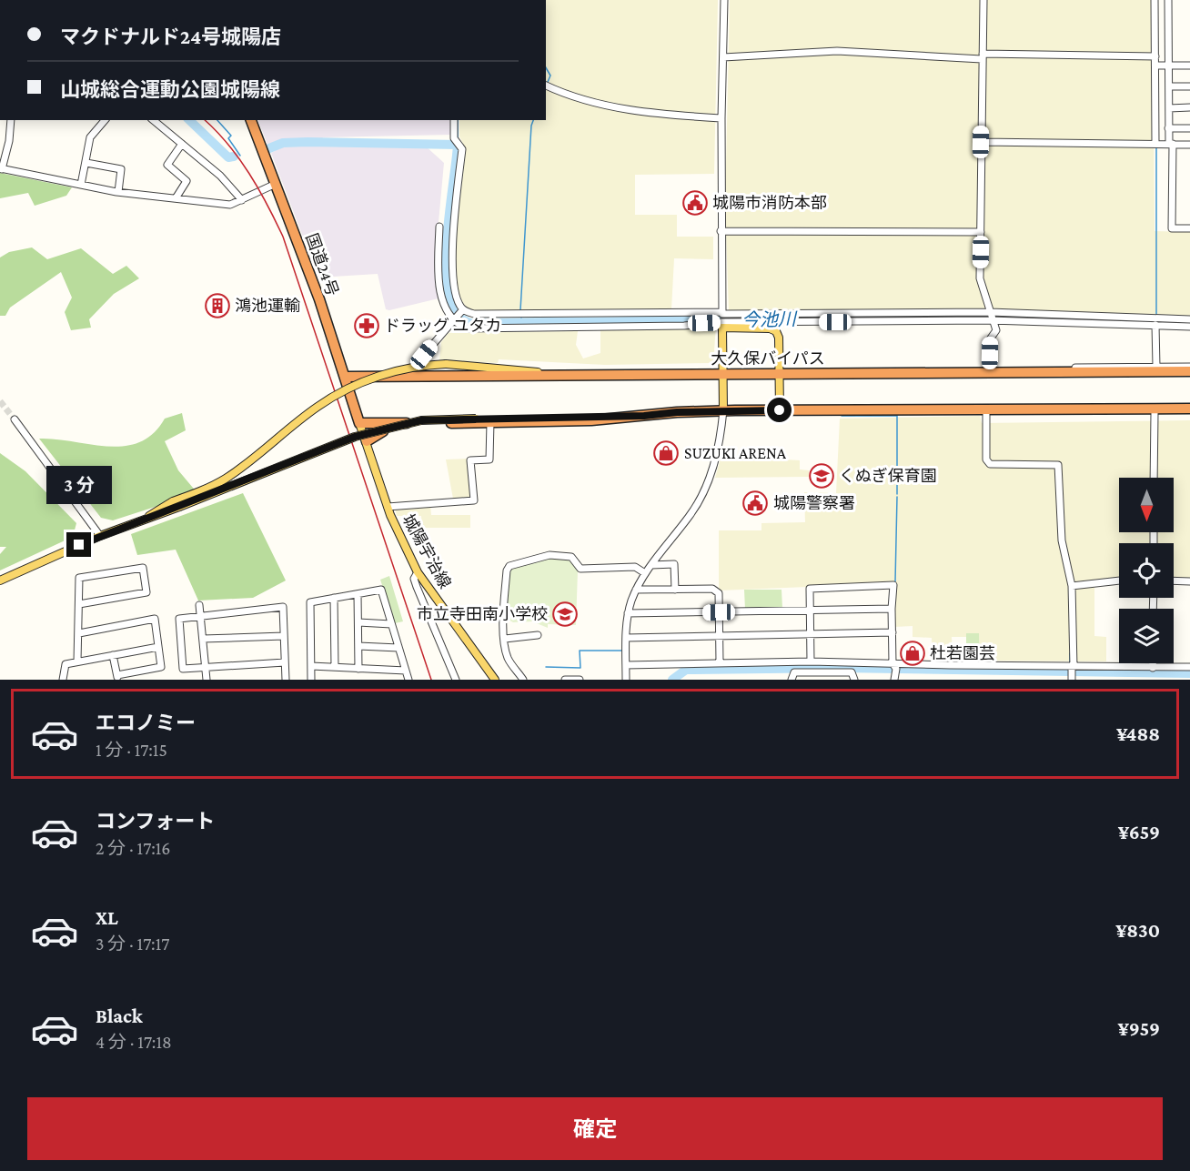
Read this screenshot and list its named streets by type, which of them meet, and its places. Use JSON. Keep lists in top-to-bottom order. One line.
{"streets":{"highway":["国道24号","大久保バイパス"],"main road":["城陽宇治線"]},"crossings":[["国道24号","大久保バイパス"],["国道24号","城陽宇治線"]],"water":["今池川"],"places":{"public building":["城陽市消防本部","城陽警察署"],"building":["鴻池運輸"],"pharmacy":["ドラッグ ユタカ"],"shop":["SUZUKI ARENA","杜若園芸"],"school or university":["くぬぎ保育園","市立寺田南小学校"]},"north":"bottom","page":{"banner":["マクドナルド24号城陽店","山城総合運動公園城陽線"],"bubble":"3 分","list":[{"name":"エコノミー","note":"1 分 · 17:15","value":"¥488"},{"name":"コンフォート","note":"2 分 · 17:16","value":"¥659"},{"name":"XL","note":"3 分 · 17:17","value":"¥830"},{"name":"Black","note":"4 分 · 17:18","value":"¥959"}],"buttons":"確定"}}
